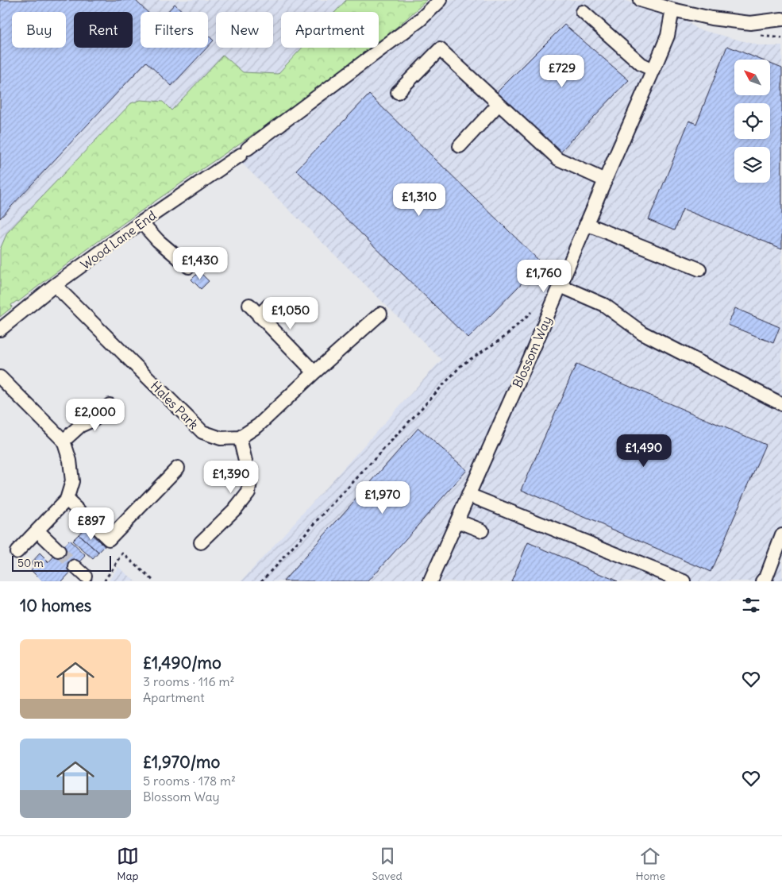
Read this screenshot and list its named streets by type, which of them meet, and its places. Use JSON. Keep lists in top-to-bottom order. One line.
{"streets":{"street":["Wood Lane End","Blossom Way","Hales Park"]},"crossings":[["Wood Lane End","Hales Park"]],"scale_bar":"50 m","north":"top left","page":{"chip":["Buy","Rent","Filters","New","Apartment"],"price":["£729","£1,310","£1,430","£1,760","£1,050","£2,000","£1,490","£1,390","£1,970","£897"],"scale":"50 m","heading":"10 homes","list":[{"name":"£1,490/mo","note":"3 rooms · 116 m² · Apartment"},{"name":"£1,970/mo","note":"5 rooms · 178 m² · Blossom Way"}],"tabs":["Map","Saved","Home"]}}
